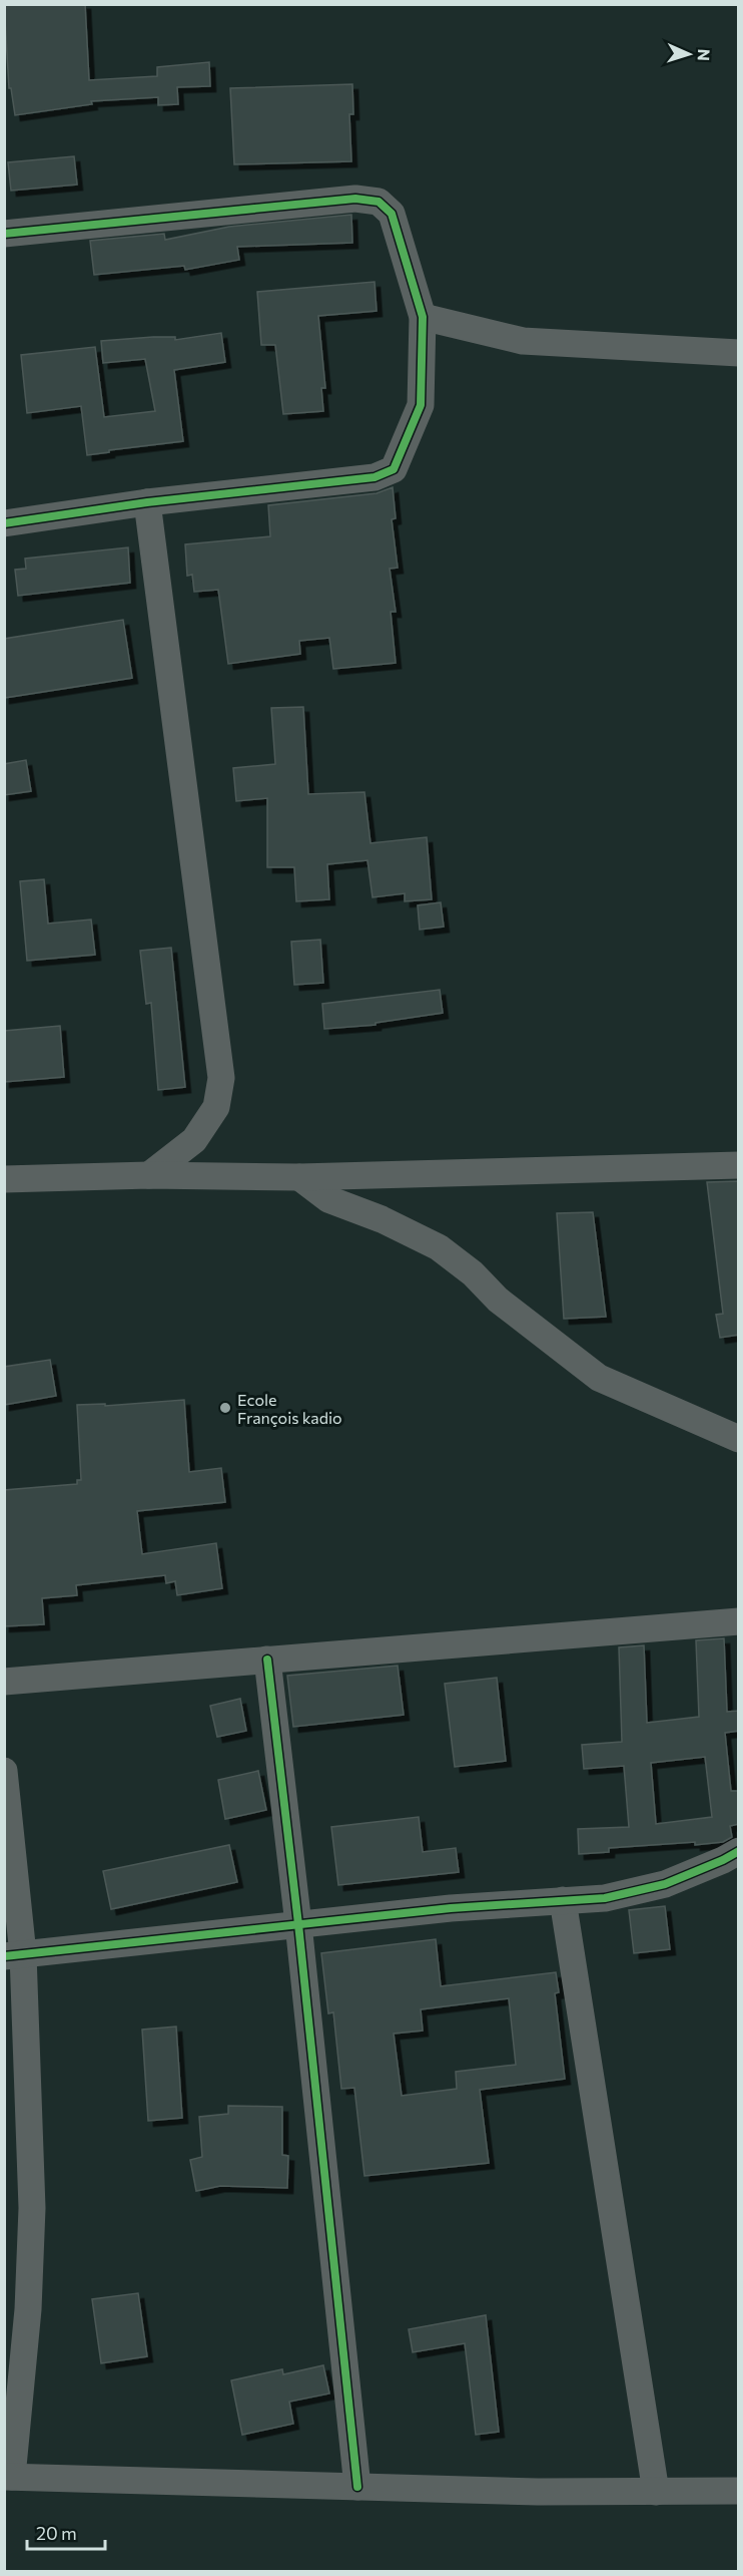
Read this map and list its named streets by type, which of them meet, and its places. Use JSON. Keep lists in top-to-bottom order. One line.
{"places":["Ecole François kadio"],"scale_bar":"20 m","north":"right"}
